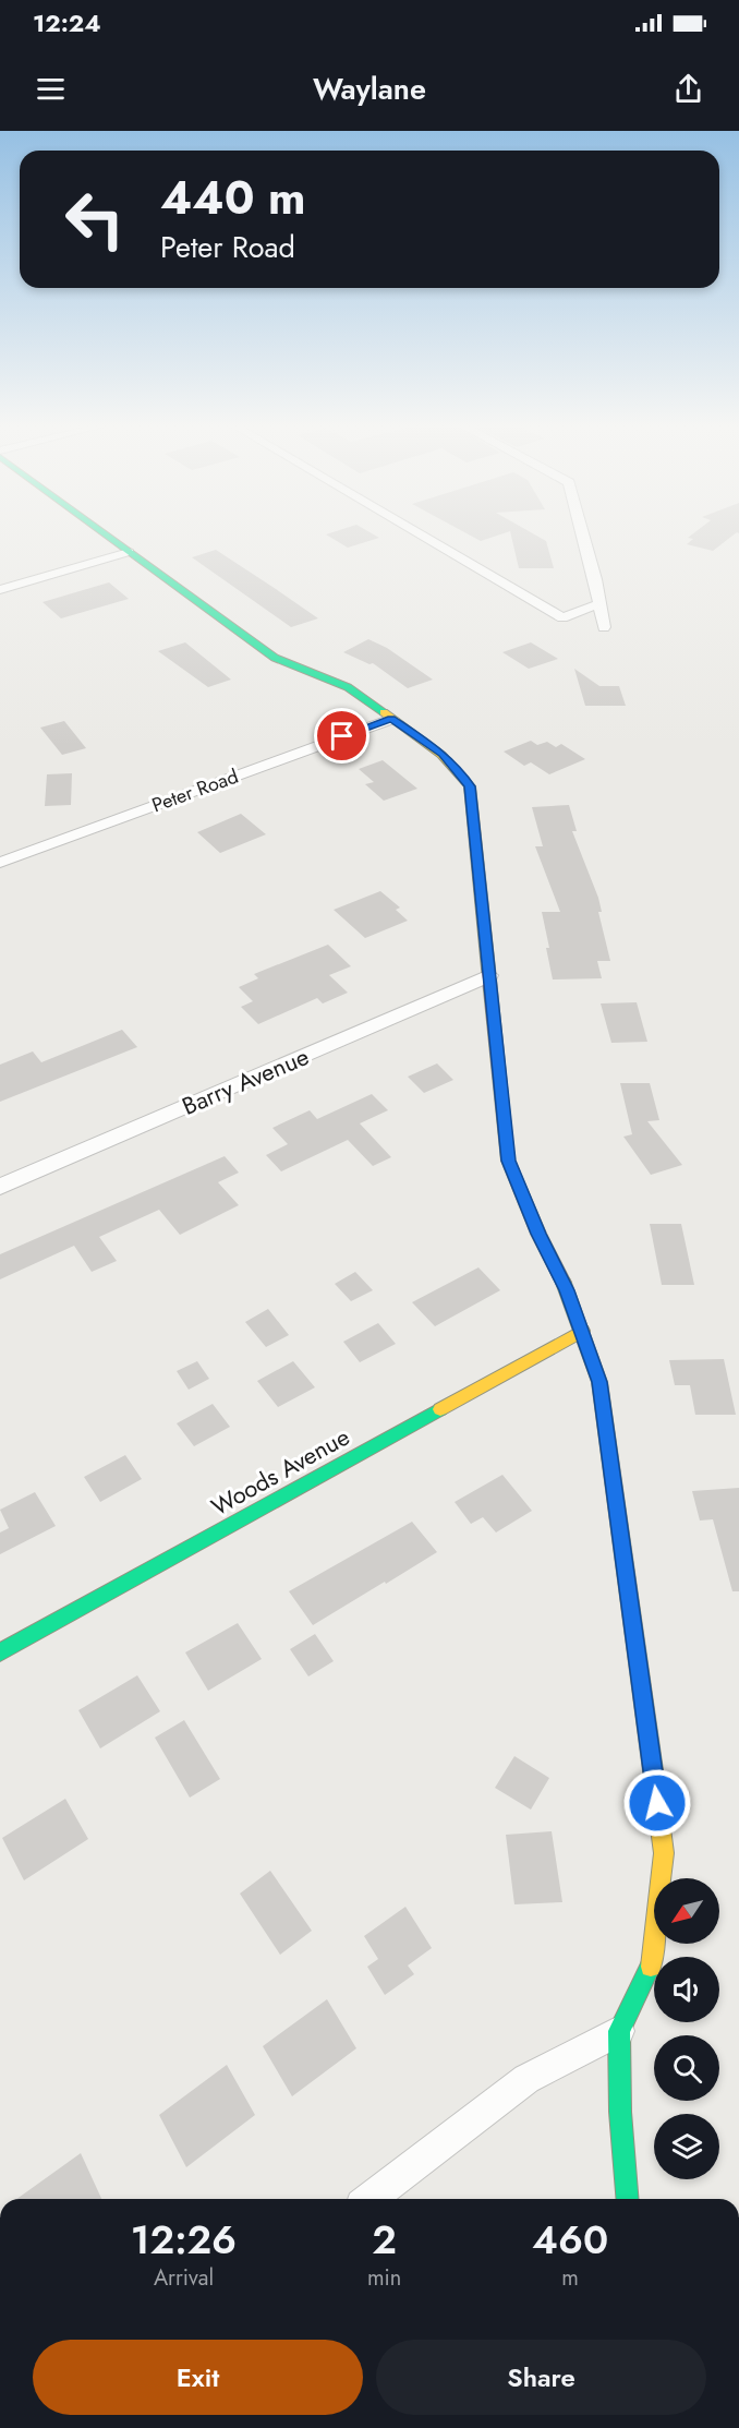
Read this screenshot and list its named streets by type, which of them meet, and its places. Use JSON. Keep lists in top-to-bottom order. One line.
{"streets":{"street":["Peter Road","Barry Avenue","Woods Avenue"]},"north":"bottom left","page":{"status":"12:24","header":"Waylane","turn":["440 m","Peter Road"],"eta":["12:26","Arrival","2","min","460","m"],"buttons":["Exit","Share"]}}
